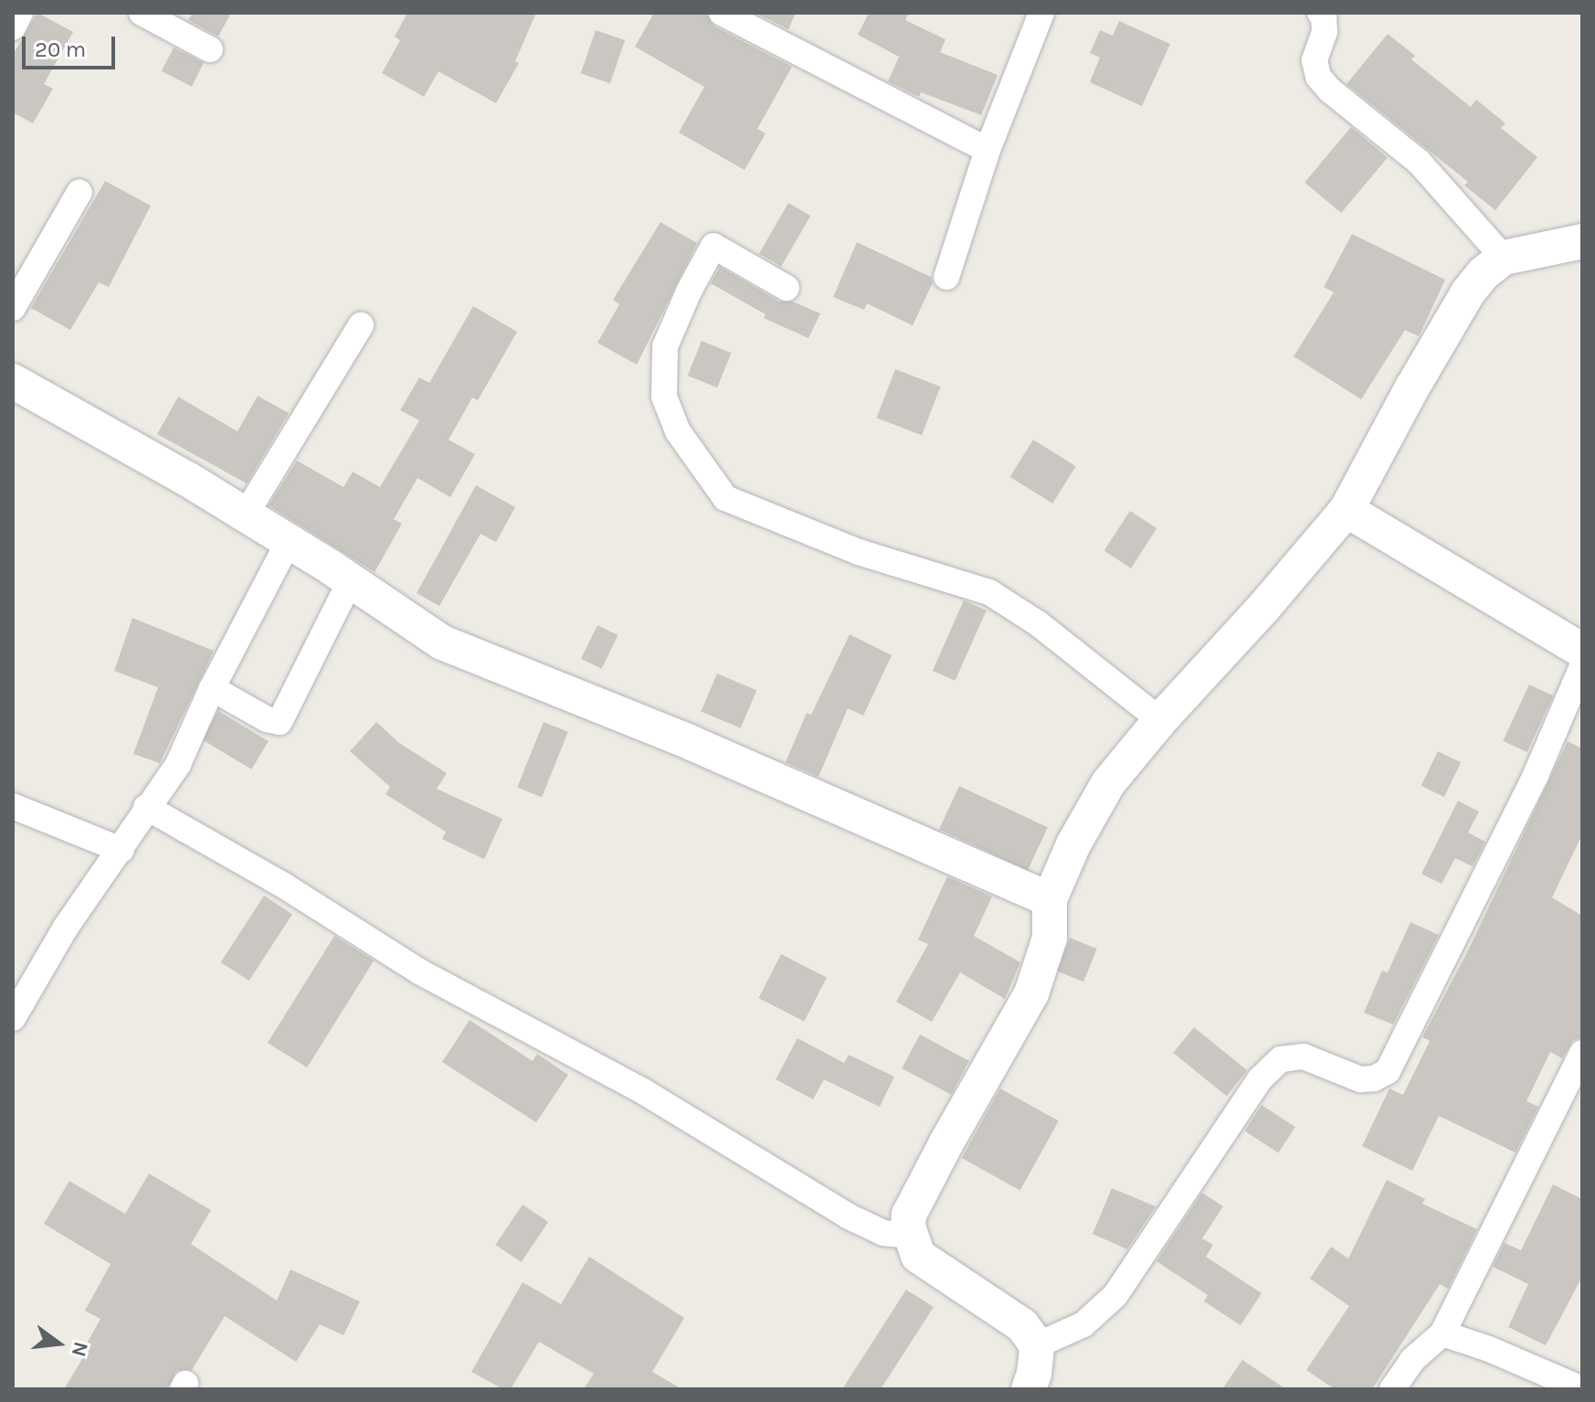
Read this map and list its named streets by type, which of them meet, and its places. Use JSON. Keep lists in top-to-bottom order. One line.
{"scale_bar":"20 m","north":"right"}
